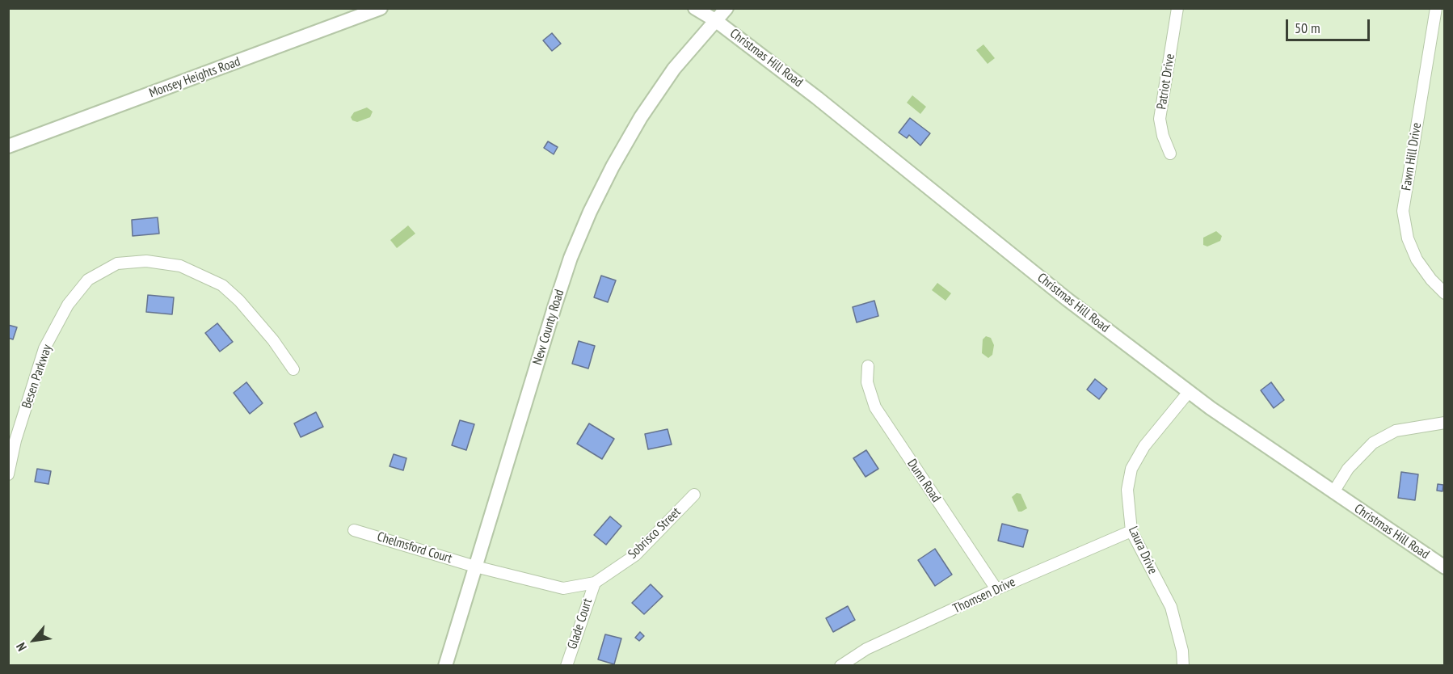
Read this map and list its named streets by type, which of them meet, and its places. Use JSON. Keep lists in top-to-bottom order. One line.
{"streets":{"street":["Christmas Hill Road","Monsey Heights Road","Patriot Drive","Fawn Hill Drive","New County Road","Besen Parkway","Dunn Road","Sobrisco Street","Chelmsford Court","Laura Drive","Thomsen Drive","Glade Court"]},"crossings":[["Christmas Hill Road","New County Road"],["Christmas Hill Road","Laura Drive"],["New County Road","Sobrisco Street"],["New County Road","Chelmsford Court"],["Dunn Road","Thomsen Drive"],["Sobrisco Street","Chelmsford Court"],["Sobrisco Street","Glade Court"],["Laura Drive","Thomsen Drive"]],"scale_bar":"50 m","north":"bottom left"}
